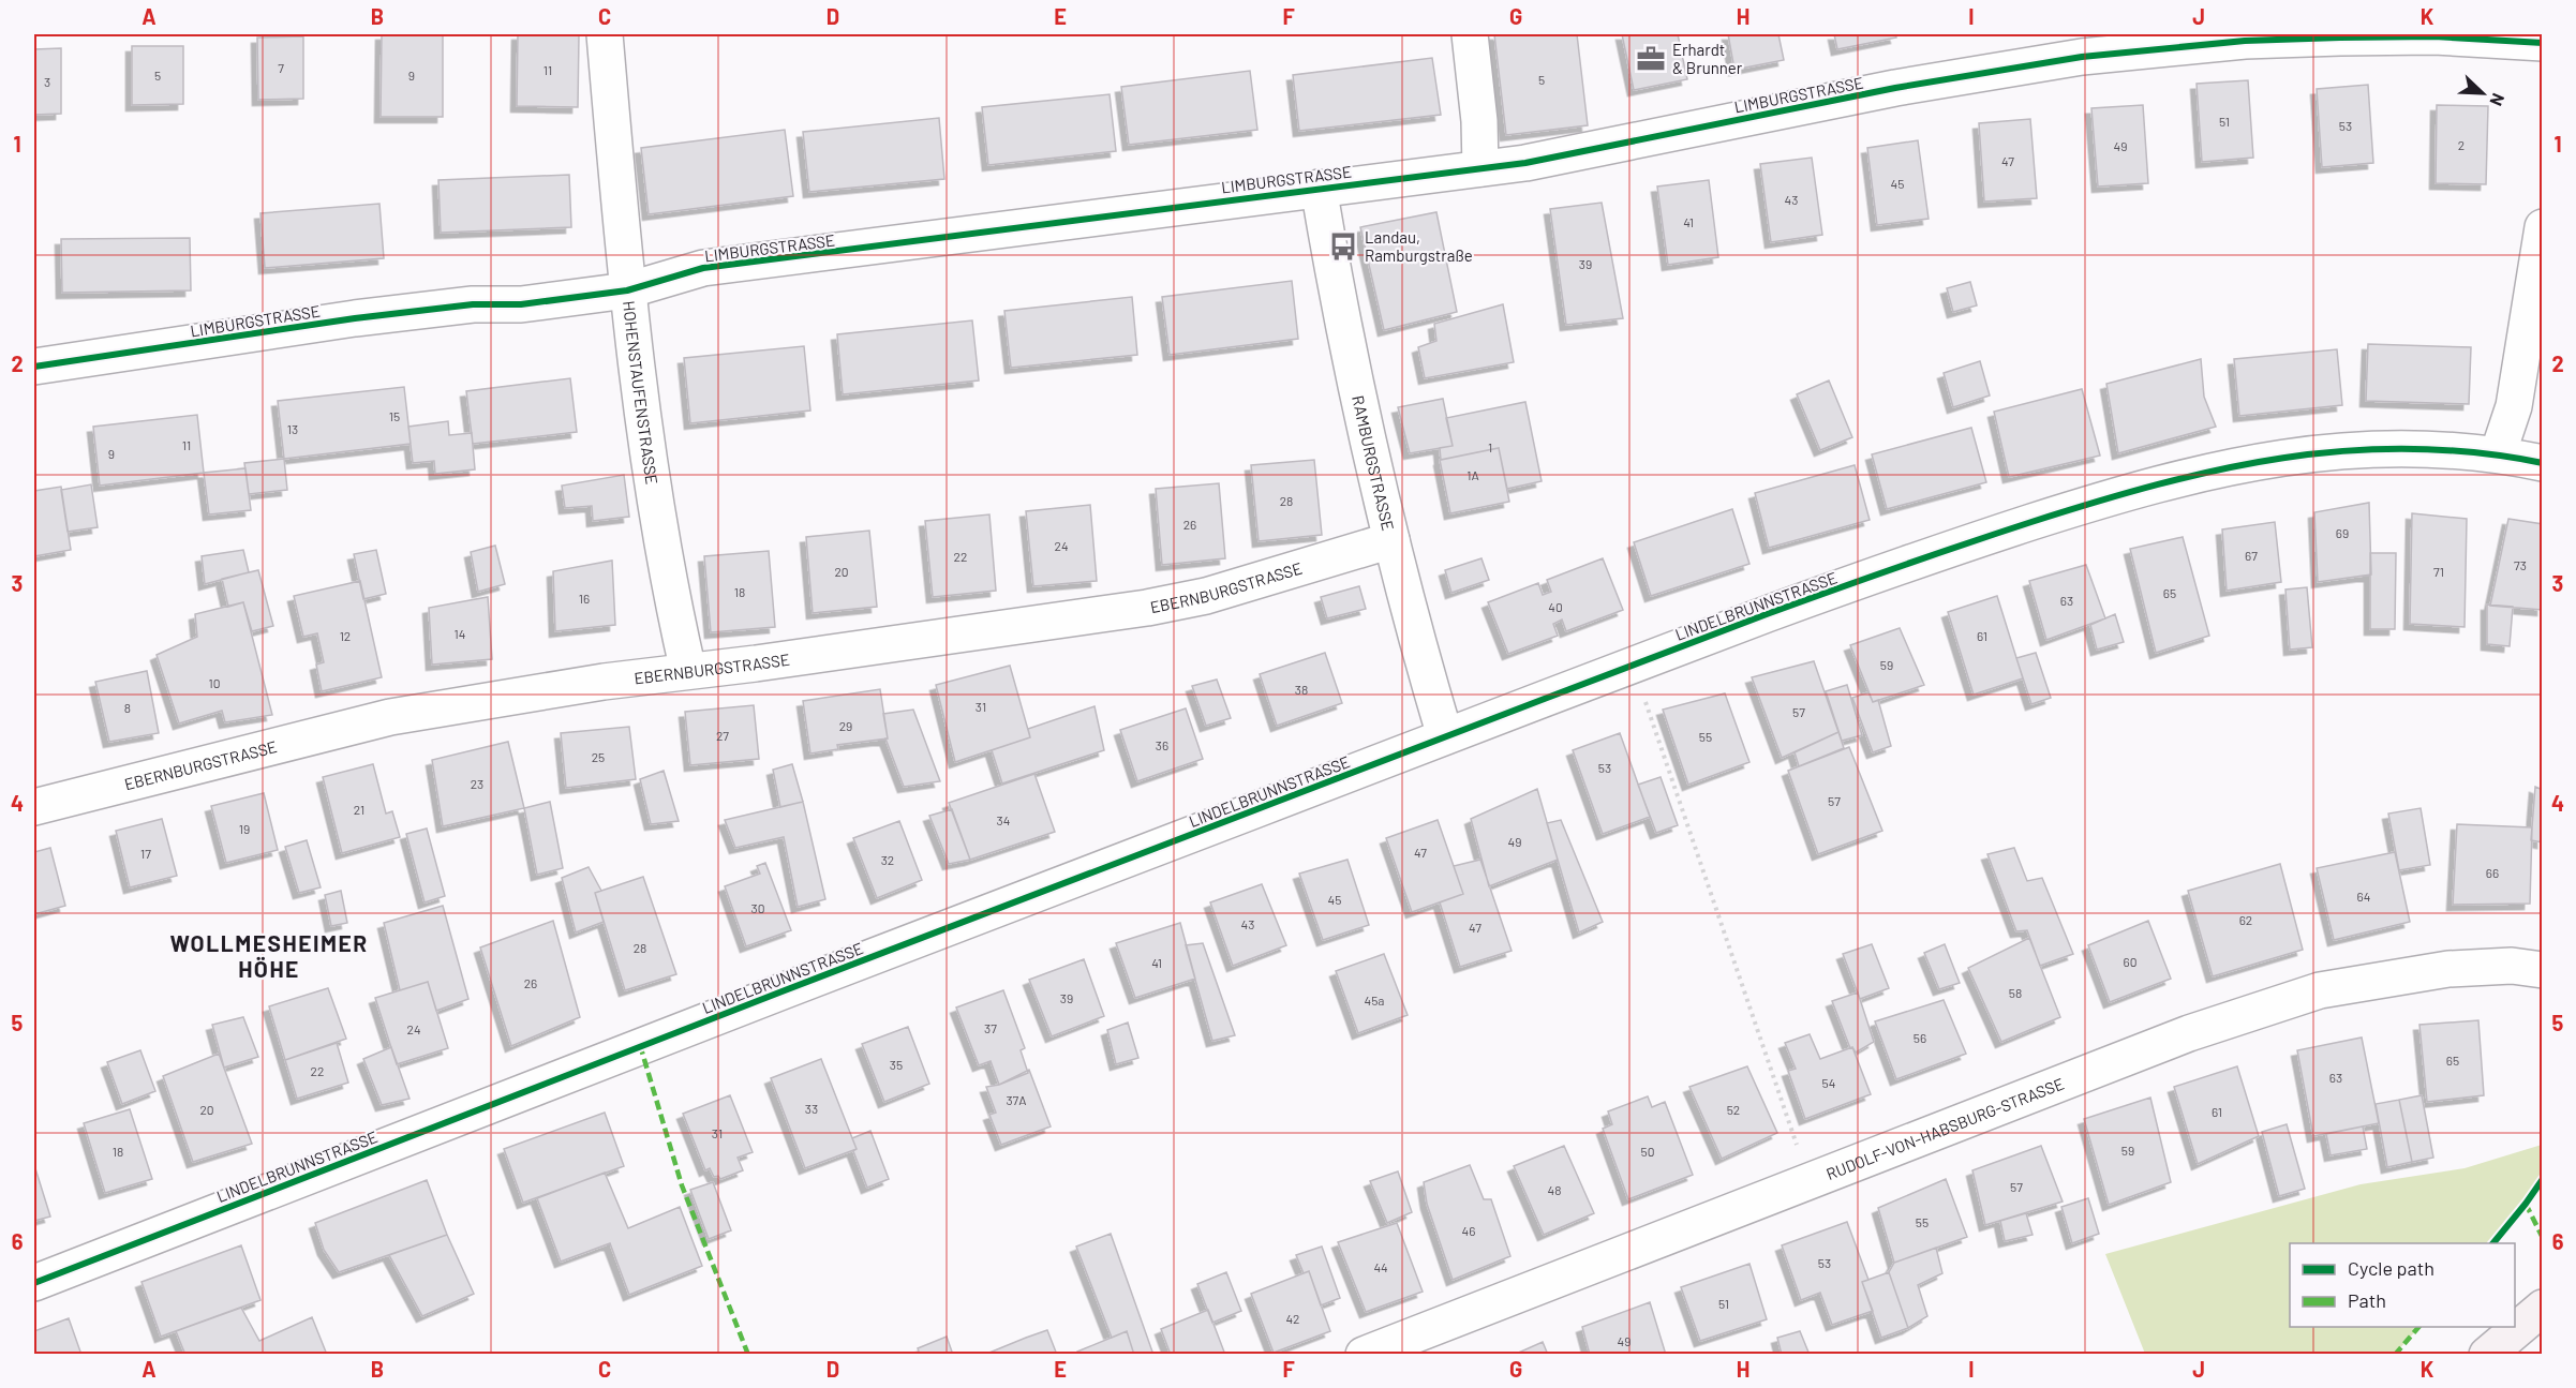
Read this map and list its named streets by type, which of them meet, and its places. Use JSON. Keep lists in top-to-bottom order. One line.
{"streets":{"street":["LIMBURGSTRASSE","HOHENSTAUFENSTRASSE","RAMBURGSTRASSE","EBERNBURGSTRASSE","LINDELBRUNNSTRASSE","RUDOLF-VON-HABSBURG-STRASSE"]},"crossings":[["LIMBURGSTRASSE","HOHENSTAUFENSTRASSE"],["LIMBURGSTRASSE","RAMBURGSTRASSE"],["HOHENSTAUFENSTRASSE","EBERNBURGSTRASSE"],["RAMBURGSTRASSE","EBERNBURGSTRASSE"],["RAMBURGSTRASSE","LINDELBRUNNSTRASSE"]],"districts":["WOLLMESHEIMER HÖHE"],"places":{"office":["Erhardt & Brunner"],"bus stop":["Landau, Ramburgstraße"]},"house_numbers":["7","11","5","9","5","3","51","53","2","49","47","45","43","41","39","15","13","11","1","9","1A","28","26","69","24","67","22","73","20","71","18","65","16","63","40","14","12","61","59","10","38","31","8","57","29","27","55","36","25","53","23","57","21","34","19","49","47","17","32","66","64","45","30","62","43","47","28","60","41","26","58","39","45a","37","24","56","65","35","22","63","54","37A","33","20","52","61","31","59","18","50","57","48","55","46","53","44","51","42","49"],"legend":["Cycle path","Path"],"north":"bottom right","grid":{"columns":["A","B","C","D","E","F","G","H","I","J","K"],"rows":["1","2","3","4","5","6"]}}
